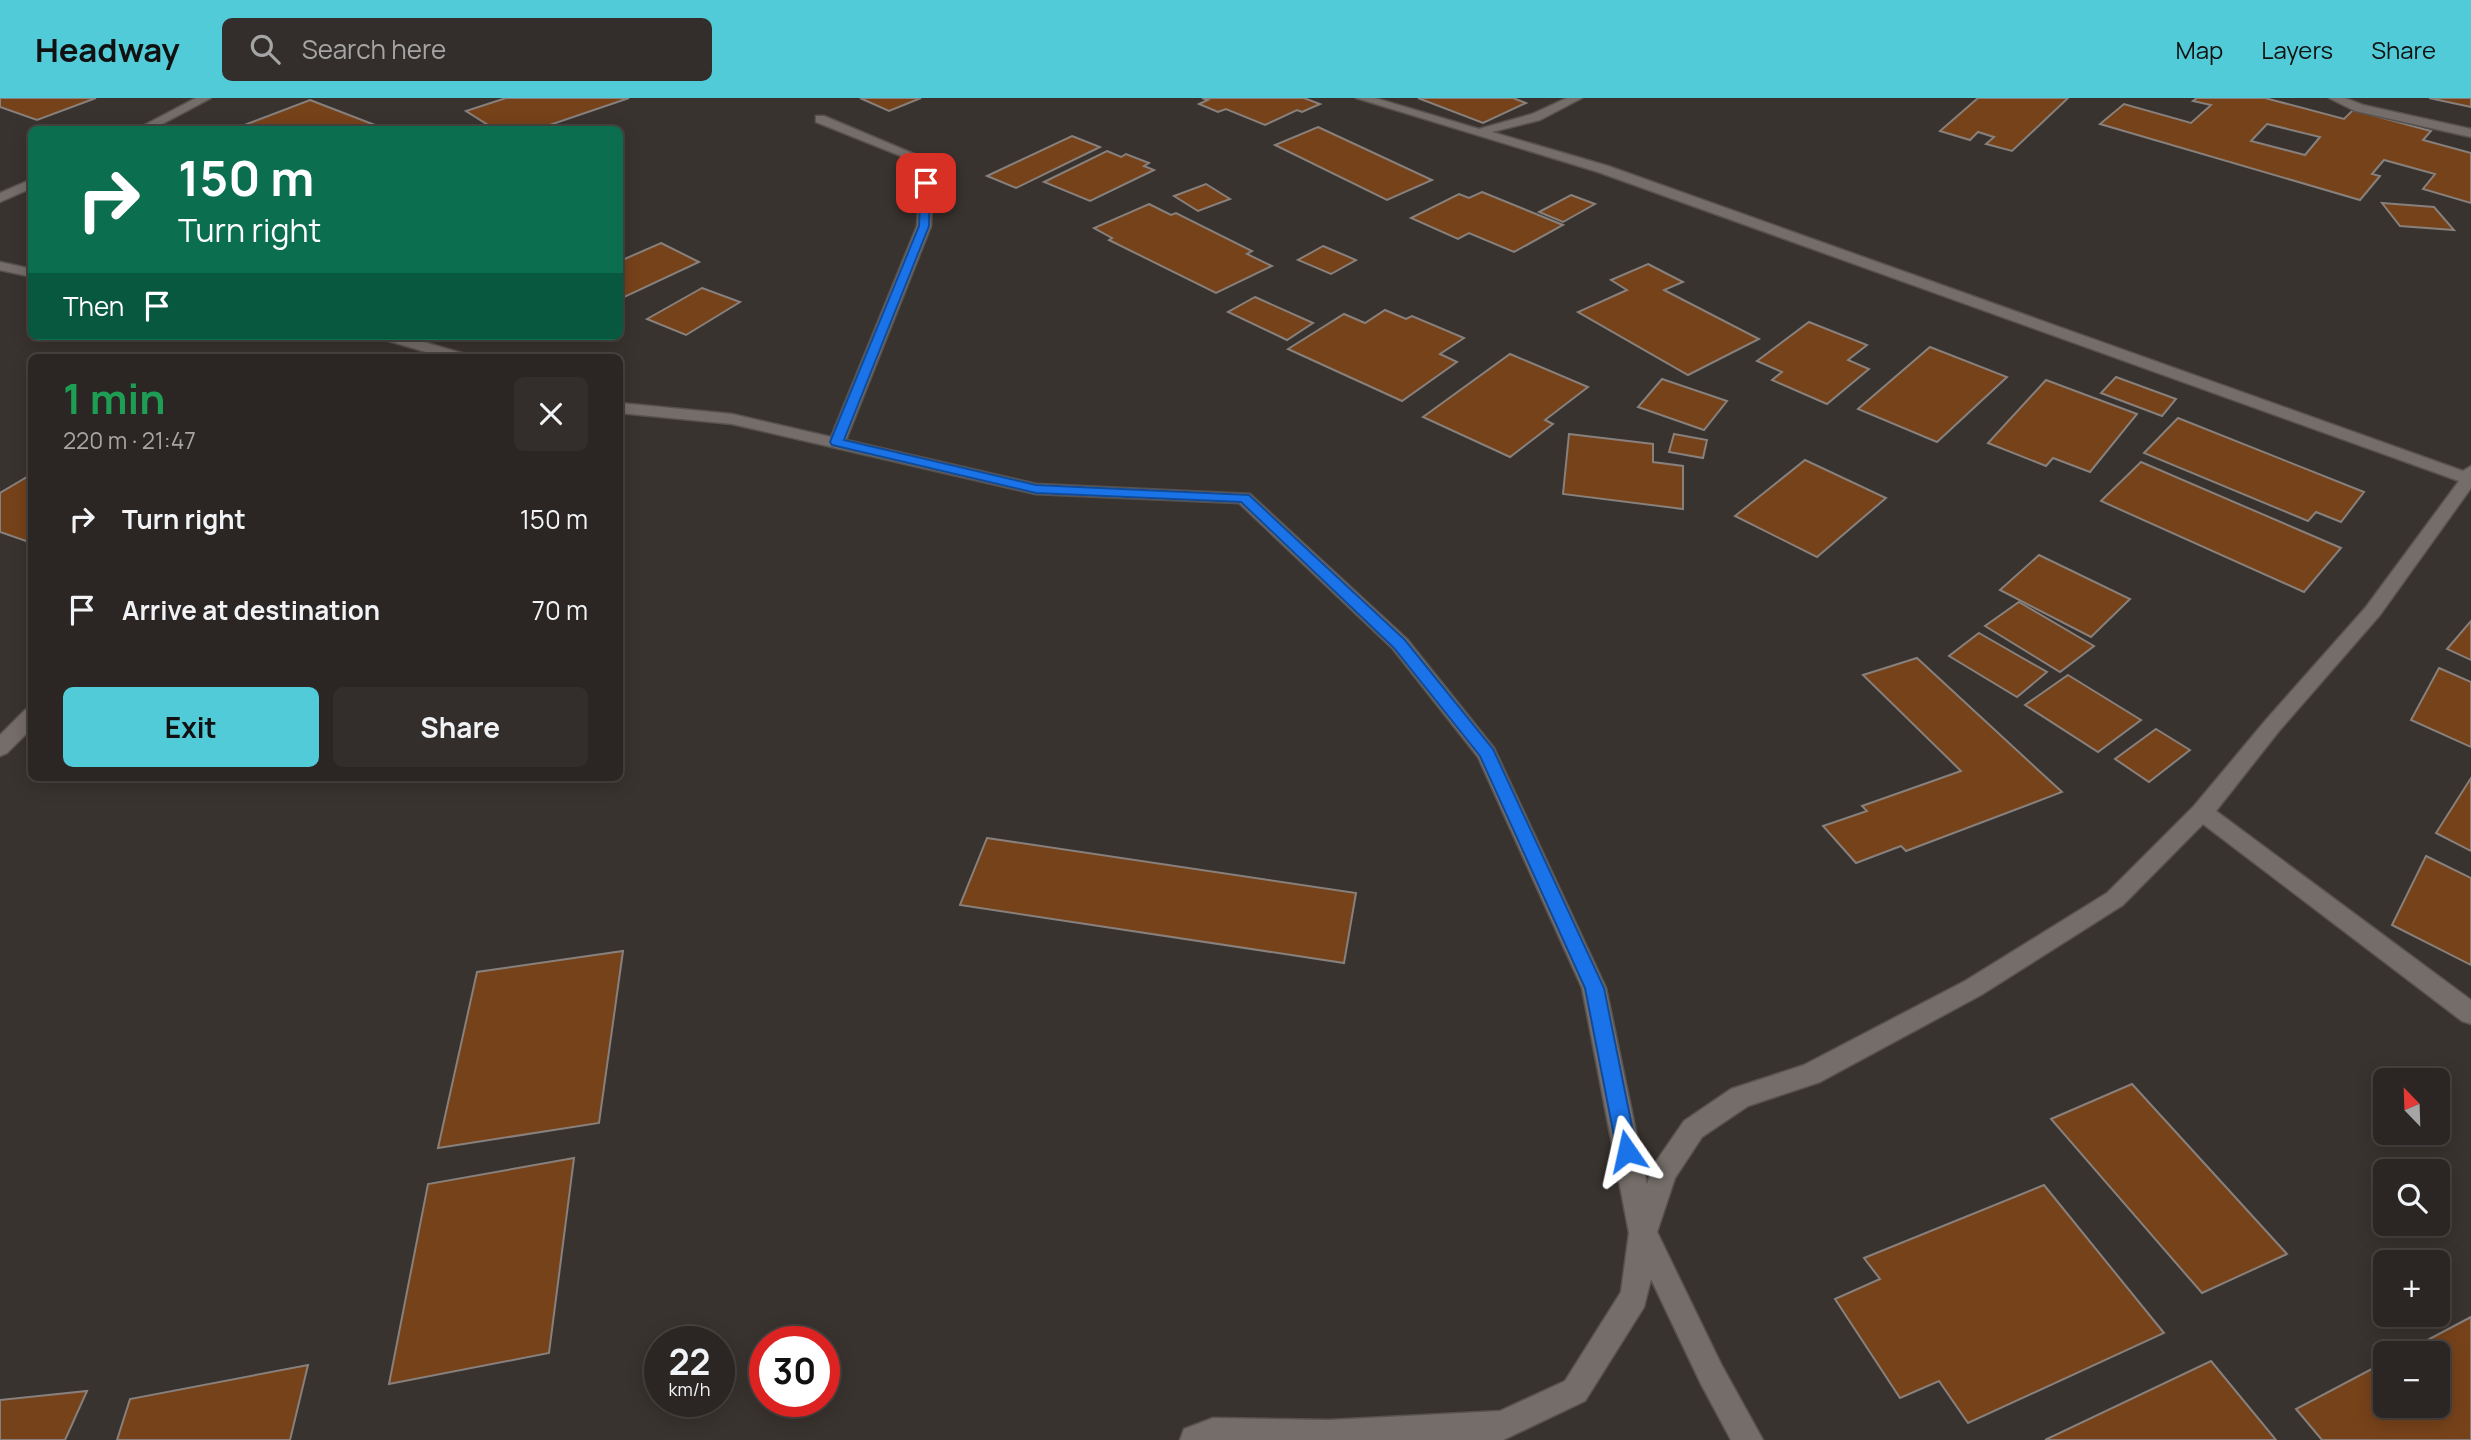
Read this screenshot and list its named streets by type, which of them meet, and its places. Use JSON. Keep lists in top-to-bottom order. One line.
{"north":"top left","page":{"header":"Headway","search":"Search here","nav":["Map","Layers","Share"],"turn":["150 m","Turn right"],"then":"Then","heading":["1 min","220 m · 21:47"],"list":[{"name":"Turn right","value":"150 m"},{"name":"Arrive at destination","value":"70 m"}],"buttons":["Exit","Share"],"map_buttons":["+","−"],"speed":"22 km/h","limit":"30"}}
